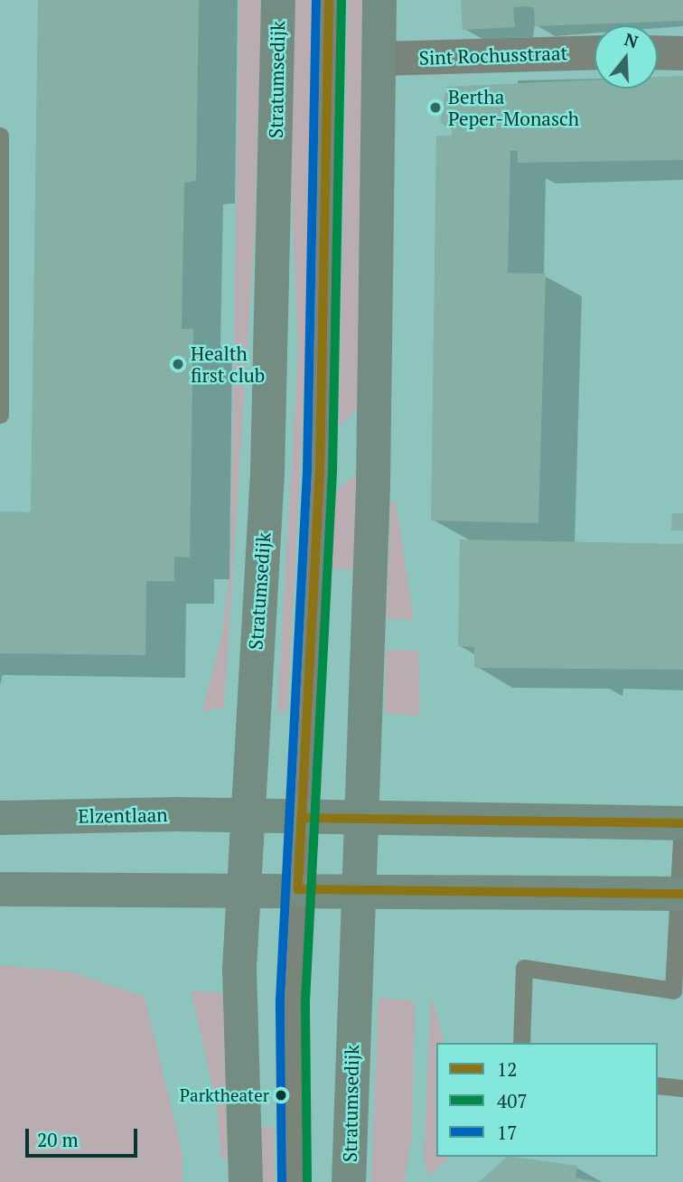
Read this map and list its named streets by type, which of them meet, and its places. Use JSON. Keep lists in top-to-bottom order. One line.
{"streets":{"main road":["Stratumsedijk","Elzentlaan"],"street":["Sint Rochusstraat"]},"crossings":[["Sint Rochusstraat","Stratumsedijk"],["Stratumsedijk","Elzentlaan"]],"places":["Bertha Peper-Monasch","Health first club","Parktheater"],"lines":["transit line 12","transit line 407","transit line 17"],"legend":["12","407","17"],"scale_bar":"20 m","north":"top"}
